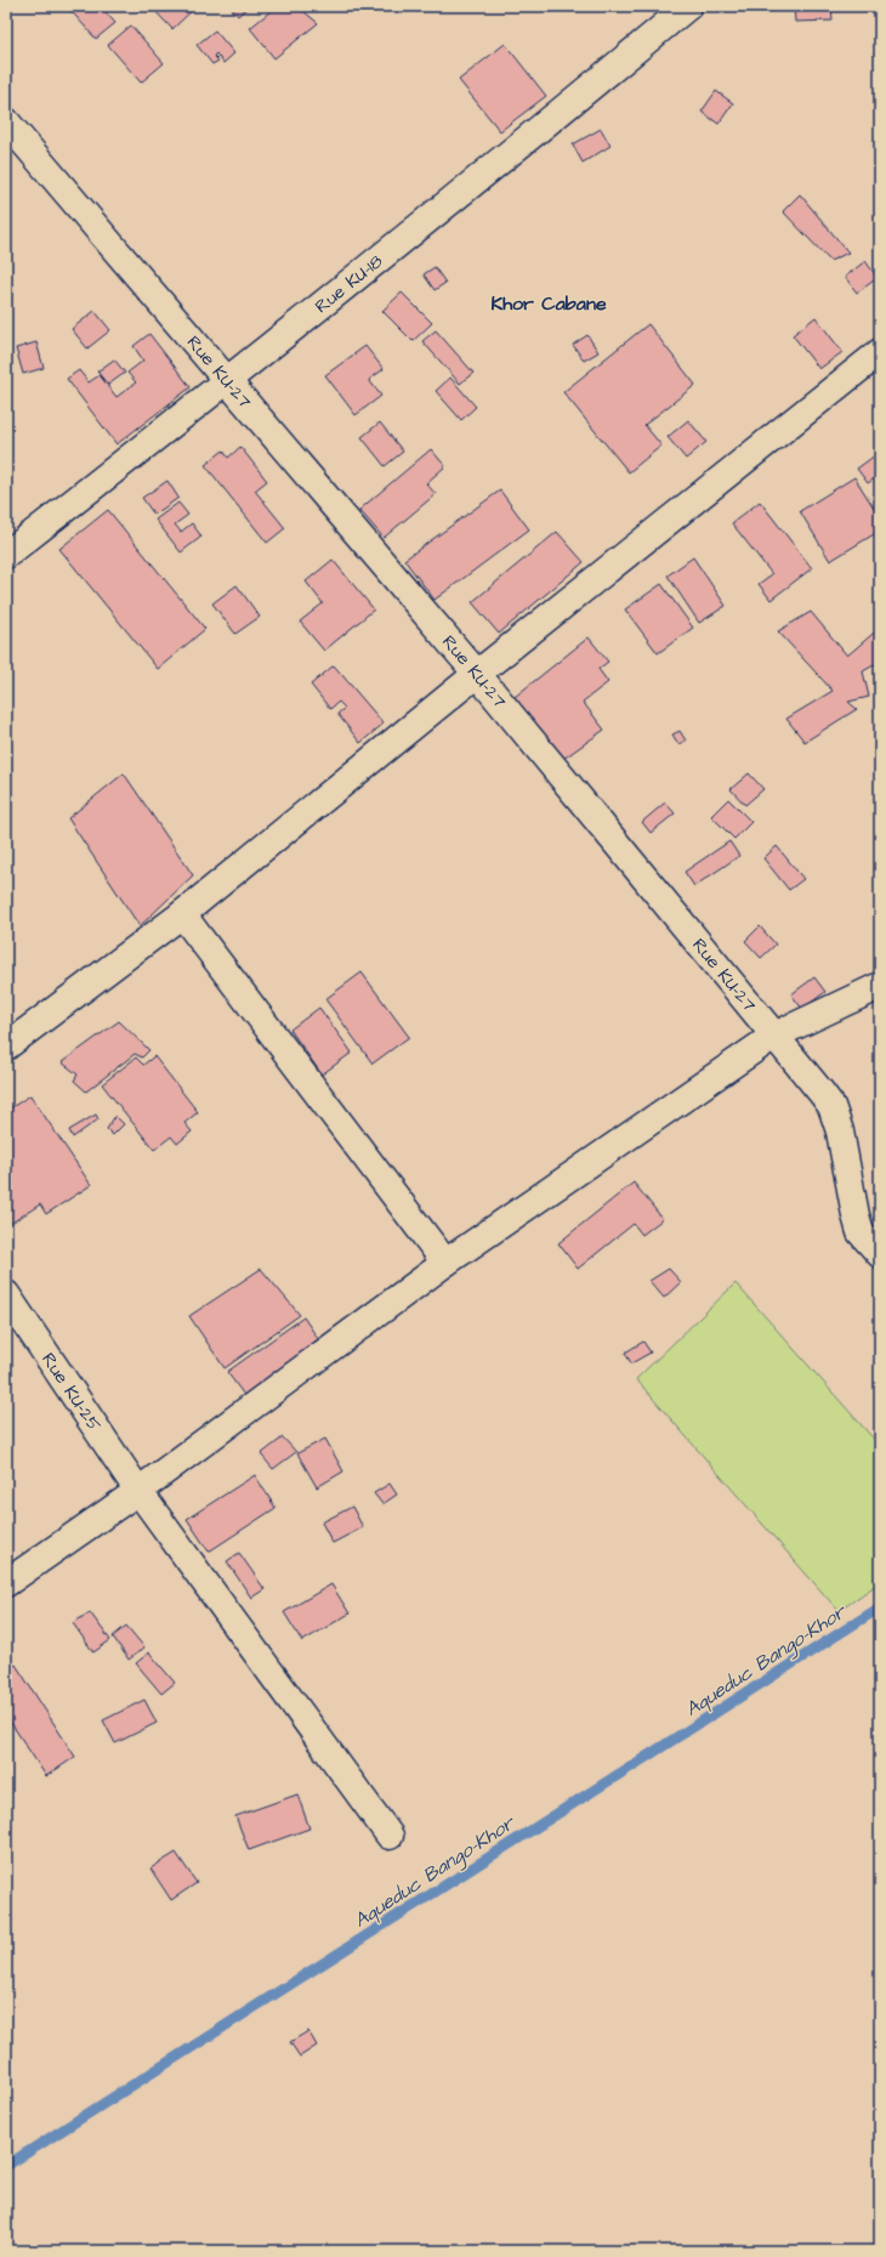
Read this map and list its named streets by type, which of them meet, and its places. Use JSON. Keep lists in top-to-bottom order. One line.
{"streets":{"street":["Rue KU-18","Rue KU-27","Rue KU-25"]},"crossings":[["Rue KU-18","Rue KU-27"]],"districts":["Khor Cabane"],"water":["Aqueduc Bango-Khor"]}
